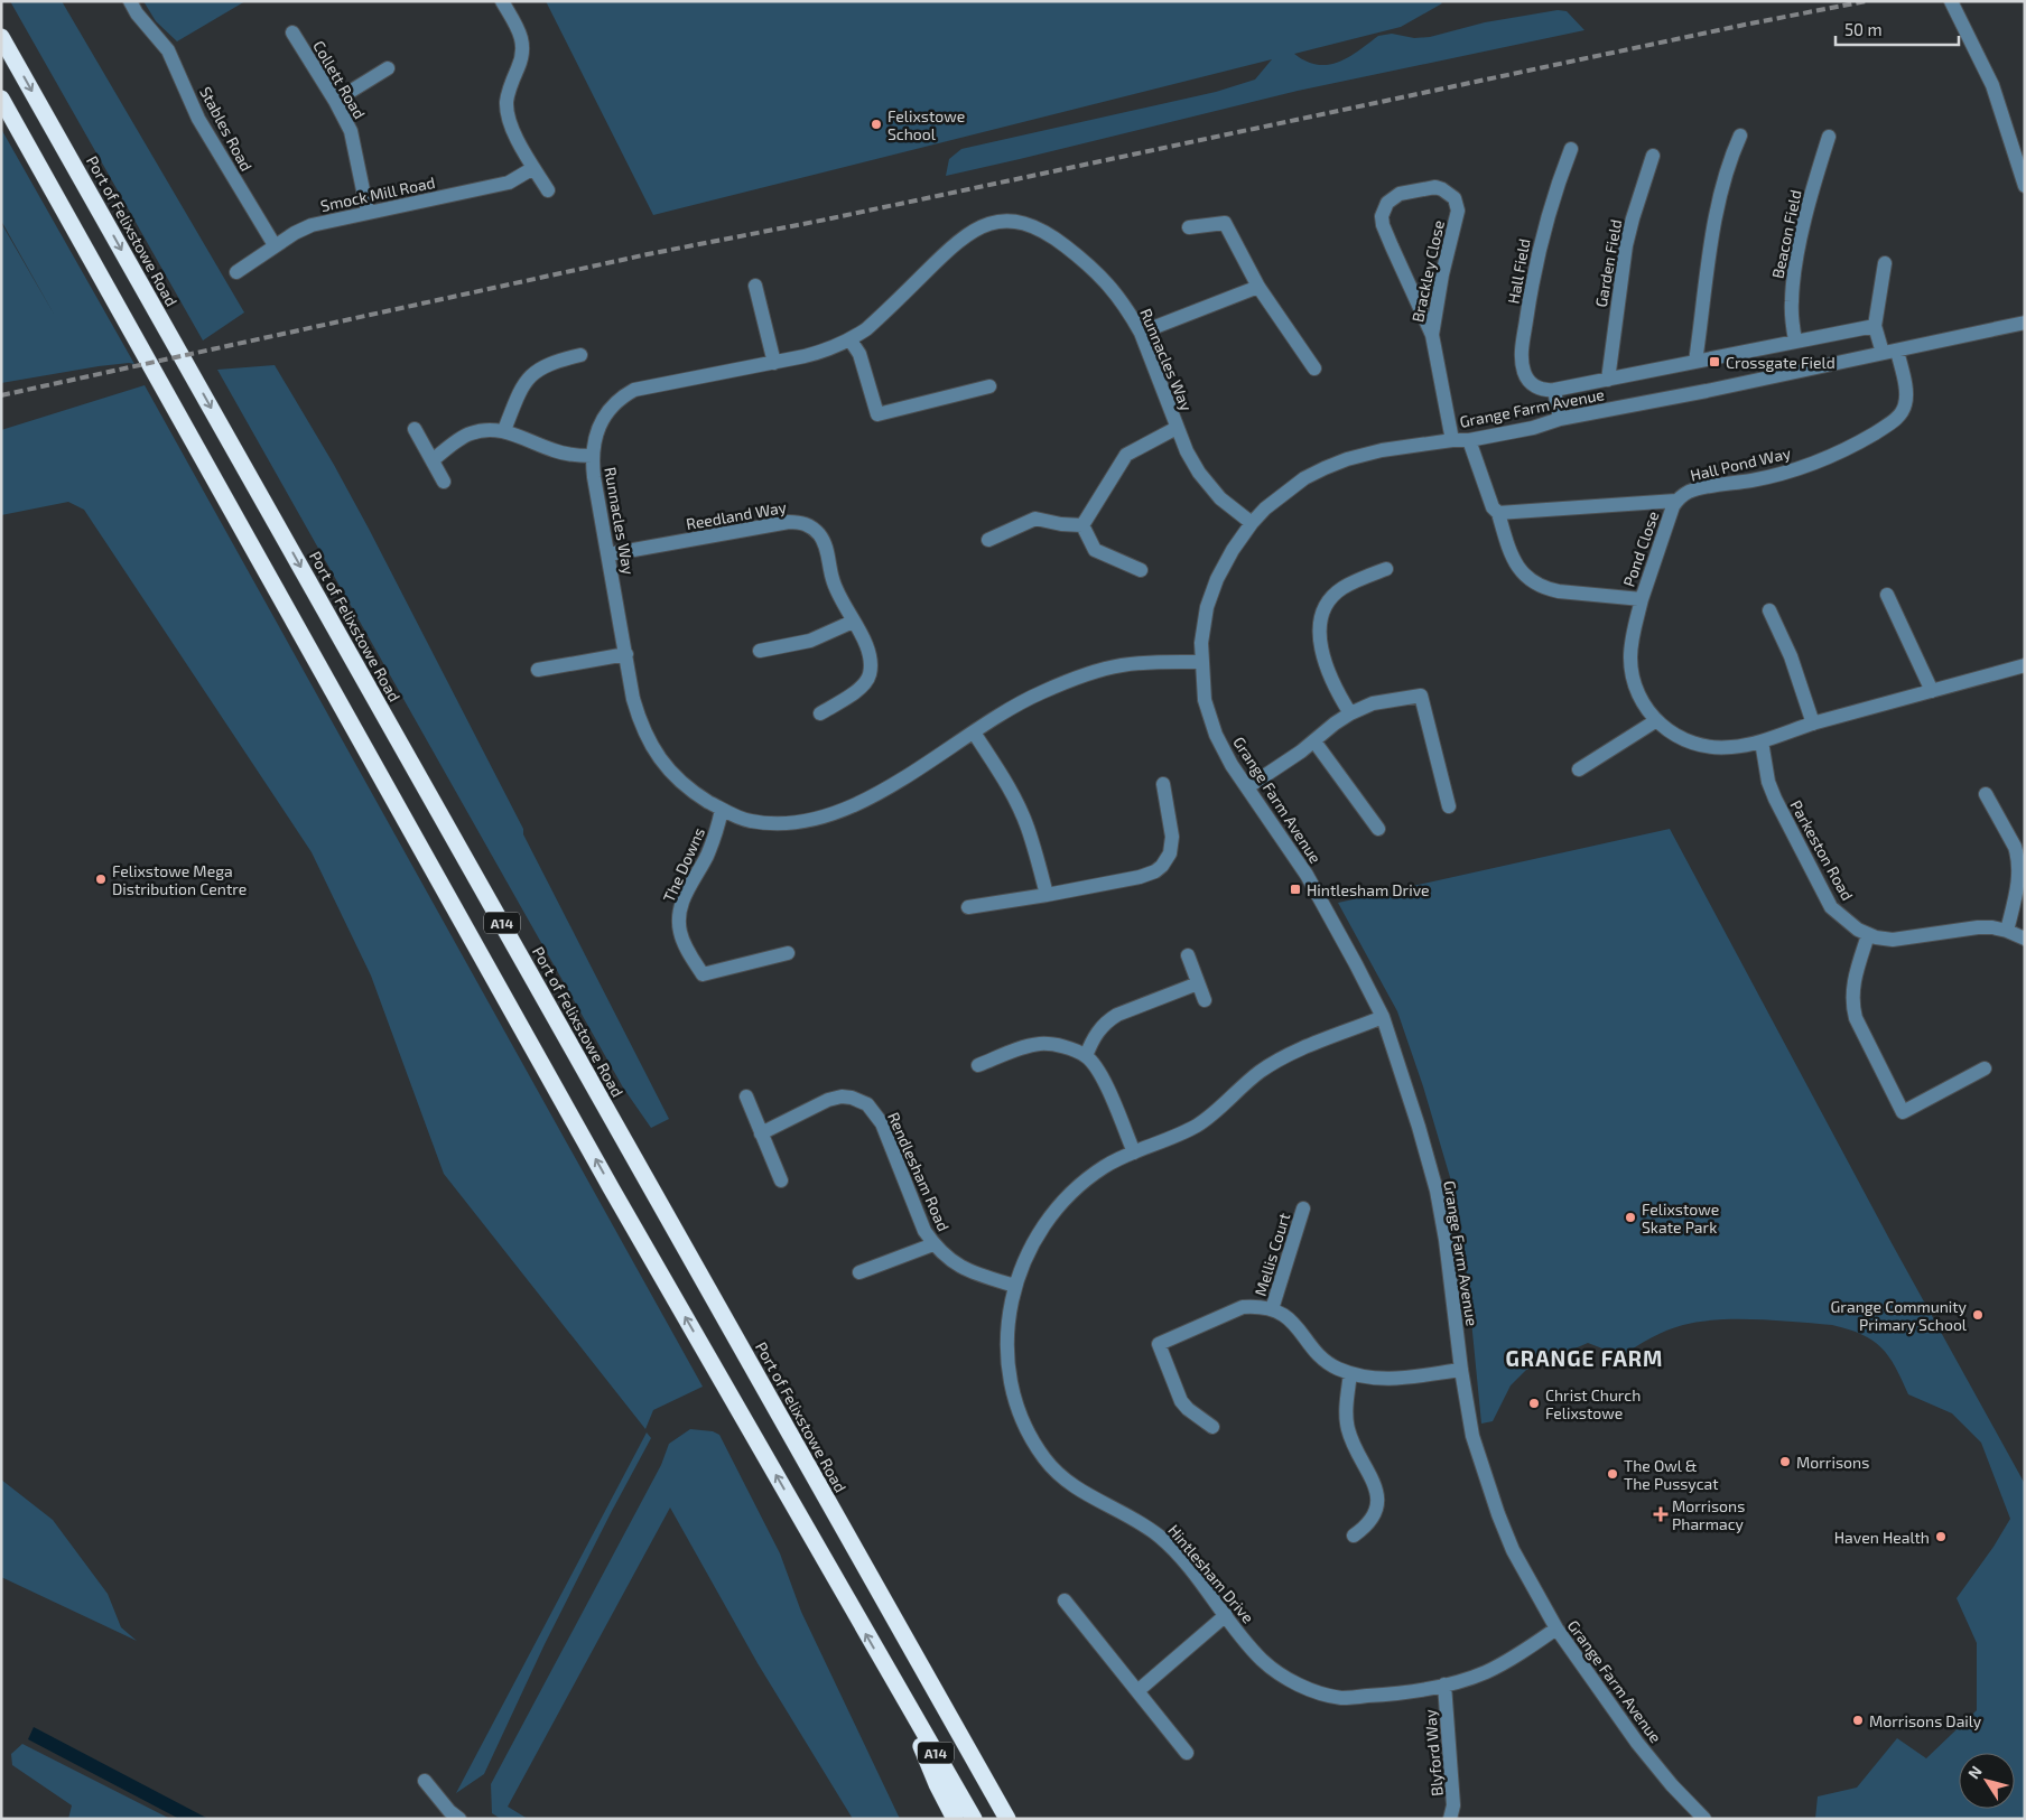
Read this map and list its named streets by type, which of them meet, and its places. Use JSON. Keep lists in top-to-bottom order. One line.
{"streets":{"highway":["Port of Felixstowe Road","A14"],"street":["Collett Road","Stables Road","Smock Mill Road","Beacon Field","Garden Field","Brackley Close","Hall Field","Runnacles Way","Grange Farm Avenue","Hall Pond Way","Reedland Way","Pond Close","Parkeston Road","The Downs","Rendlesham Road","Mellis Court","Hintlesham Drive","Blyford Way"]},"crossings":[["Collett Road","Smock Mill Road"],["Stables Road","Smock Mill Road"],["Beacon Field","Grange Farm Avenue"],["Garden Field","Grange Farm Avenue"],["Brackley Close","Grange Farm Avenue"],["Hall Field","Grange Farm Avenue"],["Runnacles Way","Grange Farm Avenue"],["Runnacles Way","Reedland Way"],["Runnacles Way","The Downs"],["Grange Farm Avenue","Hall Pond Way"],["Grange Farm Avenue","Pond Close"],["Grange Farm Avenue","Hintlesham Drive"],["Hall Pond Way","Pond Close"],["Rendlesham Road","Hintlesham Drive"],["Hintlesham Drive","Blyford Way"]],"districts":["GRANGE FARM"],"places":{"other":["Felixstowe School","Felixstowe Mega Distribution Centre","Felixstowe Skate Park","Grange Community Primary School","Christ Church Felixstowe","Morrisons","The Owl & The Pussycat","Haven Health","Morrisons Daily"],"transit":["Crossgate Field","Hintlesham Drive"],"health":["Morrisons Pharmacy"]},"scale_bar":"50 m","north":"top left"}
